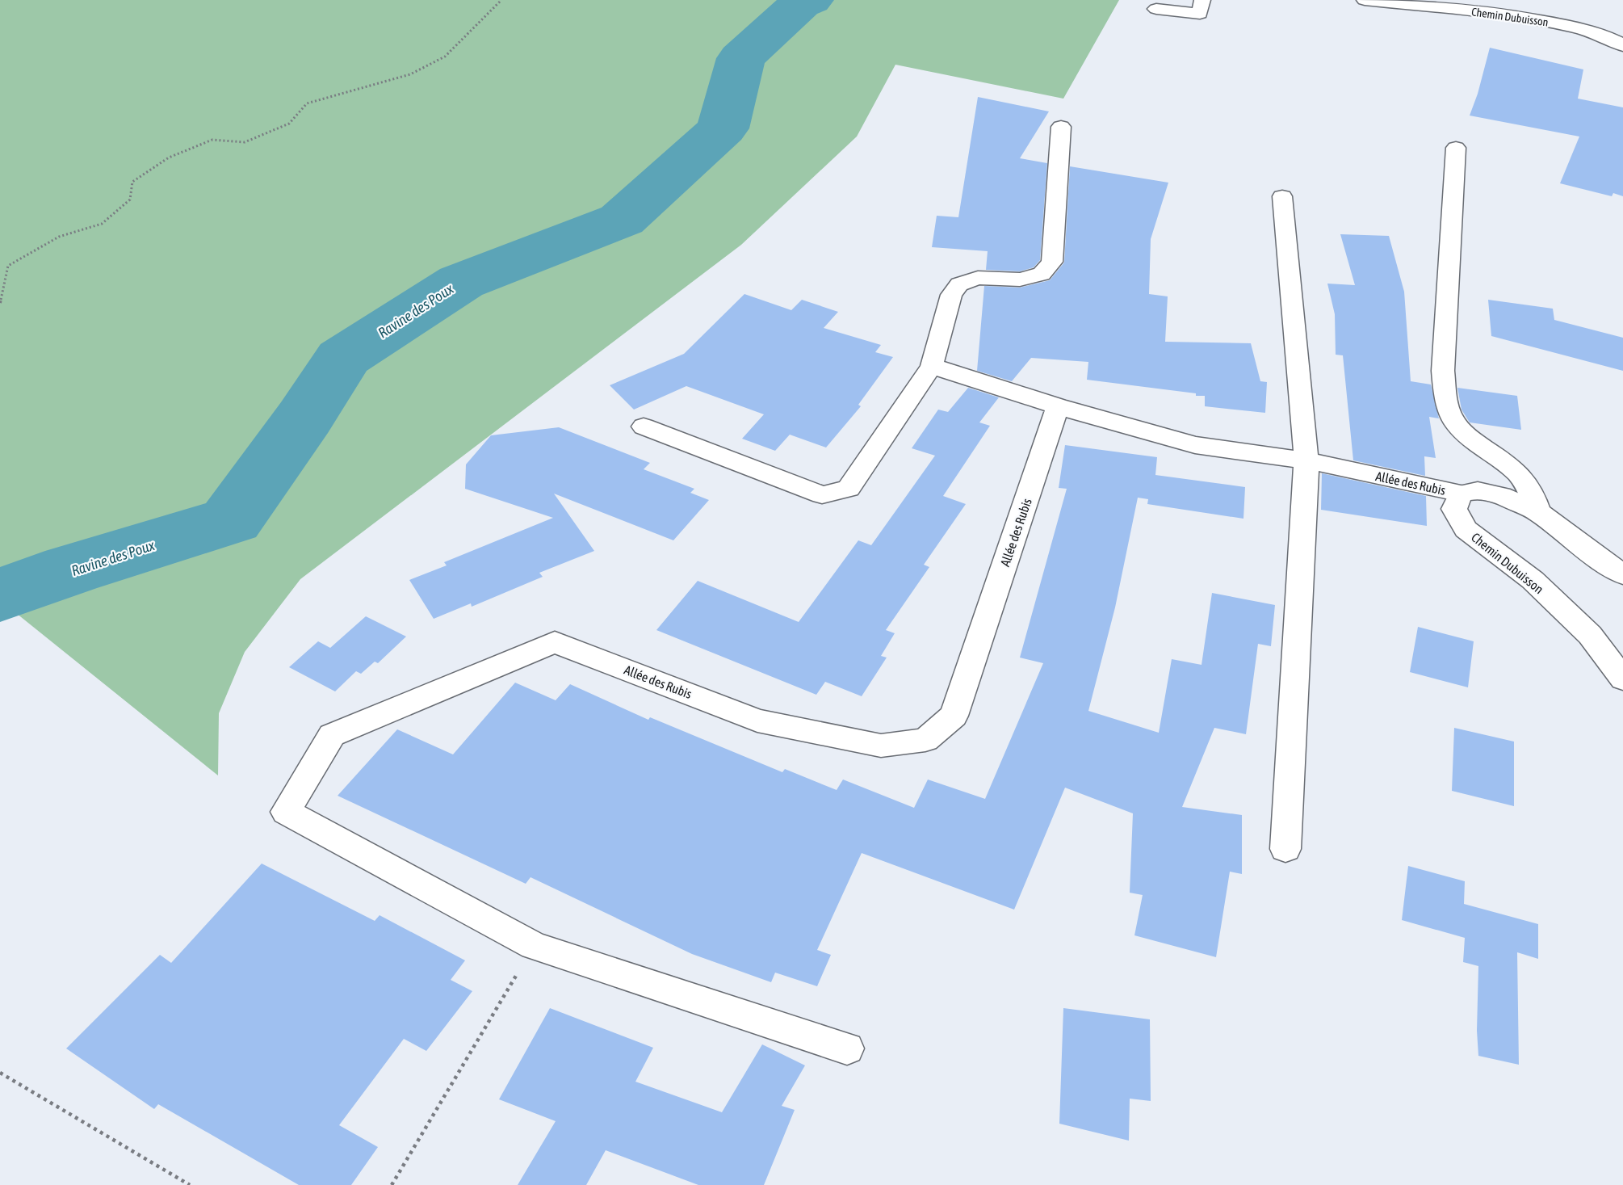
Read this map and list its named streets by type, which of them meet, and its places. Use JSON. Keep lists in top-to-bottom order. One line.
{"streets":{"street":["Chemin Dubuisson","Allée des Rubis"]},"crossings":[["Chemin Dubuisson","Allée des Rubis"]],"water":["Ravine des Poux"]}
